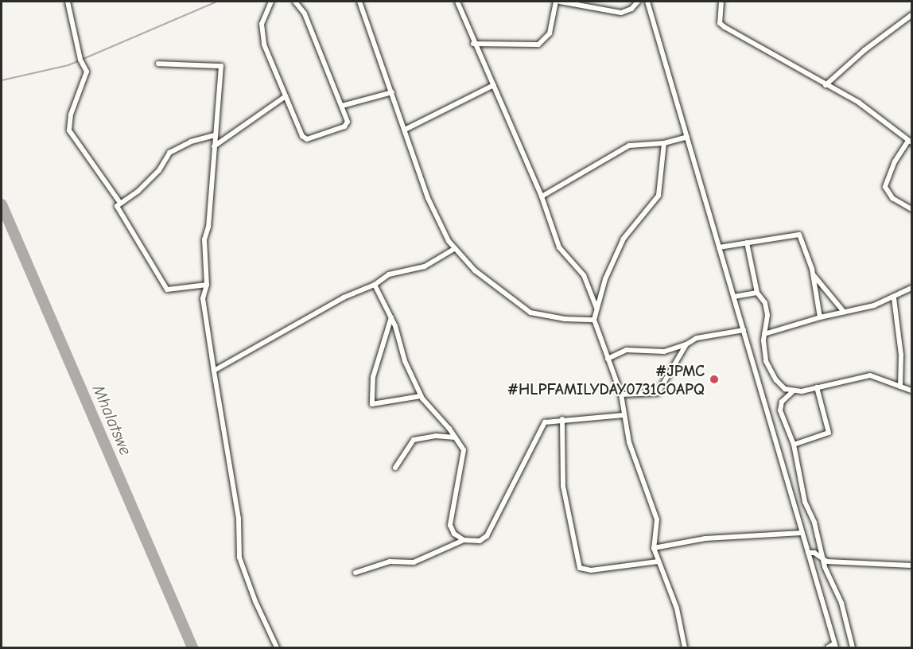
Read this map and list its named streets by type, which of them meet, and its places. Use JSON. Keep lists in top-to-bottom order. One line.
{"water":["Mhalatswe"],"places":["#JPMC #HLPFAMILYDAY0731COAPQ"]}
